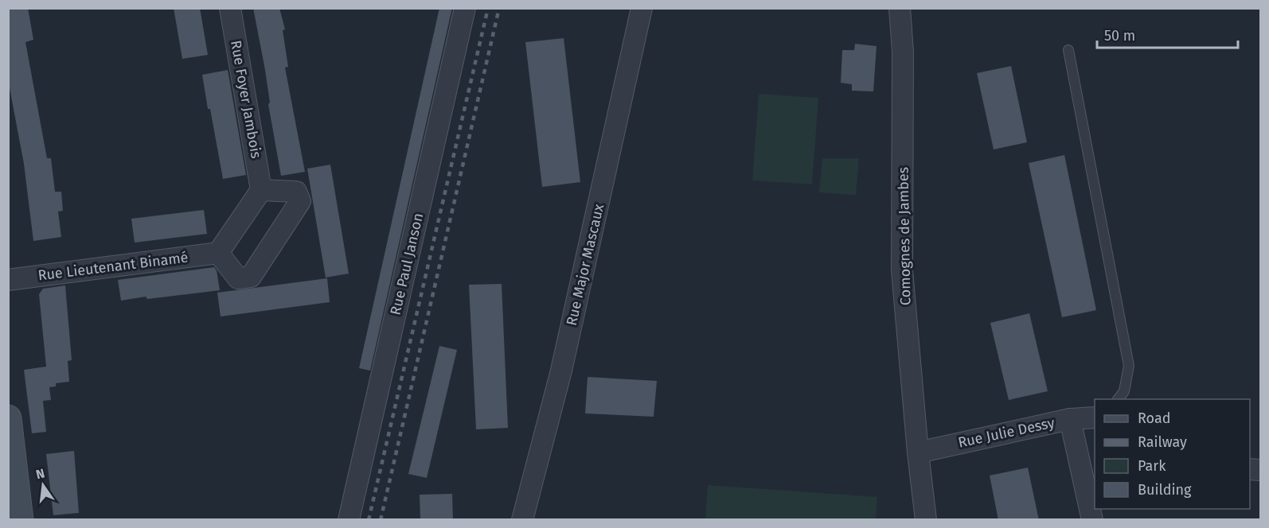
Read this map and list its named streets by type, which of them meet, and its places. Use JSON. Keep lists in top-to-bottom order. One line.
{"streets":{"street":["Rue Foyer Jambois","Comognes de Jambes","Rue Paul Janson","Rue Major Mascaux","Rue Lieutenant Binamé","Rue Julie Dessy"]},"crossings":[["Comognes de Jambes","Rue Julie Dessy"]],"legend":["Road","Railway","Park","Building"],"scale_bar":"50 m","north":"top"}
